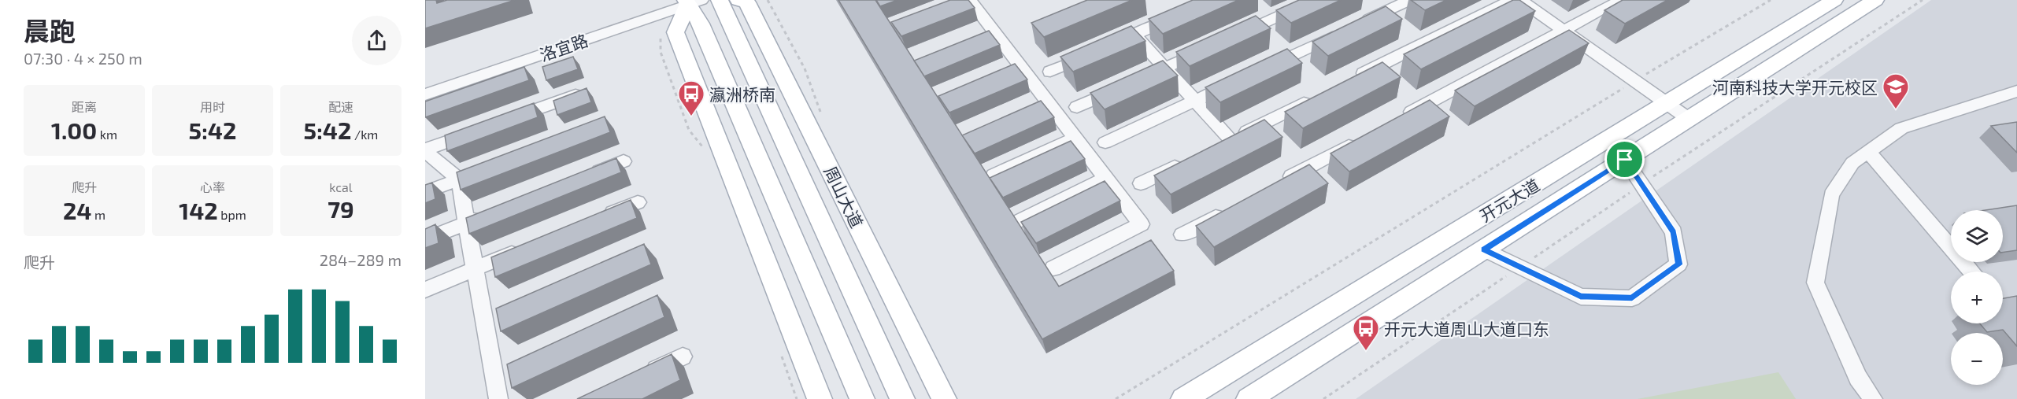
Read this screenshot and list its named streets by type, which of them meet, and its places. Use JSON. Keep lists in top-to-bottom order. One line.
{"streets":{"main road":["周山大道","开元大道"],"street":["洛宜路"]},"places":{"school or university":["河南科技大学开元校区"],"bus stop":["瀛洲桥南","开元大道周山大道口东"]},"page":{"heading":["晨跑","07:30 · 4 × 250 m"],"stats":[["距离","1.00 km"],["用时","5:42"],["配速","5:42 /km"],["爬升","24 m"],["心率","142 bpm"],["kcal","79"]],"map_buttons":["+","−"],"chart":["爬升","284–289 m"]}}
